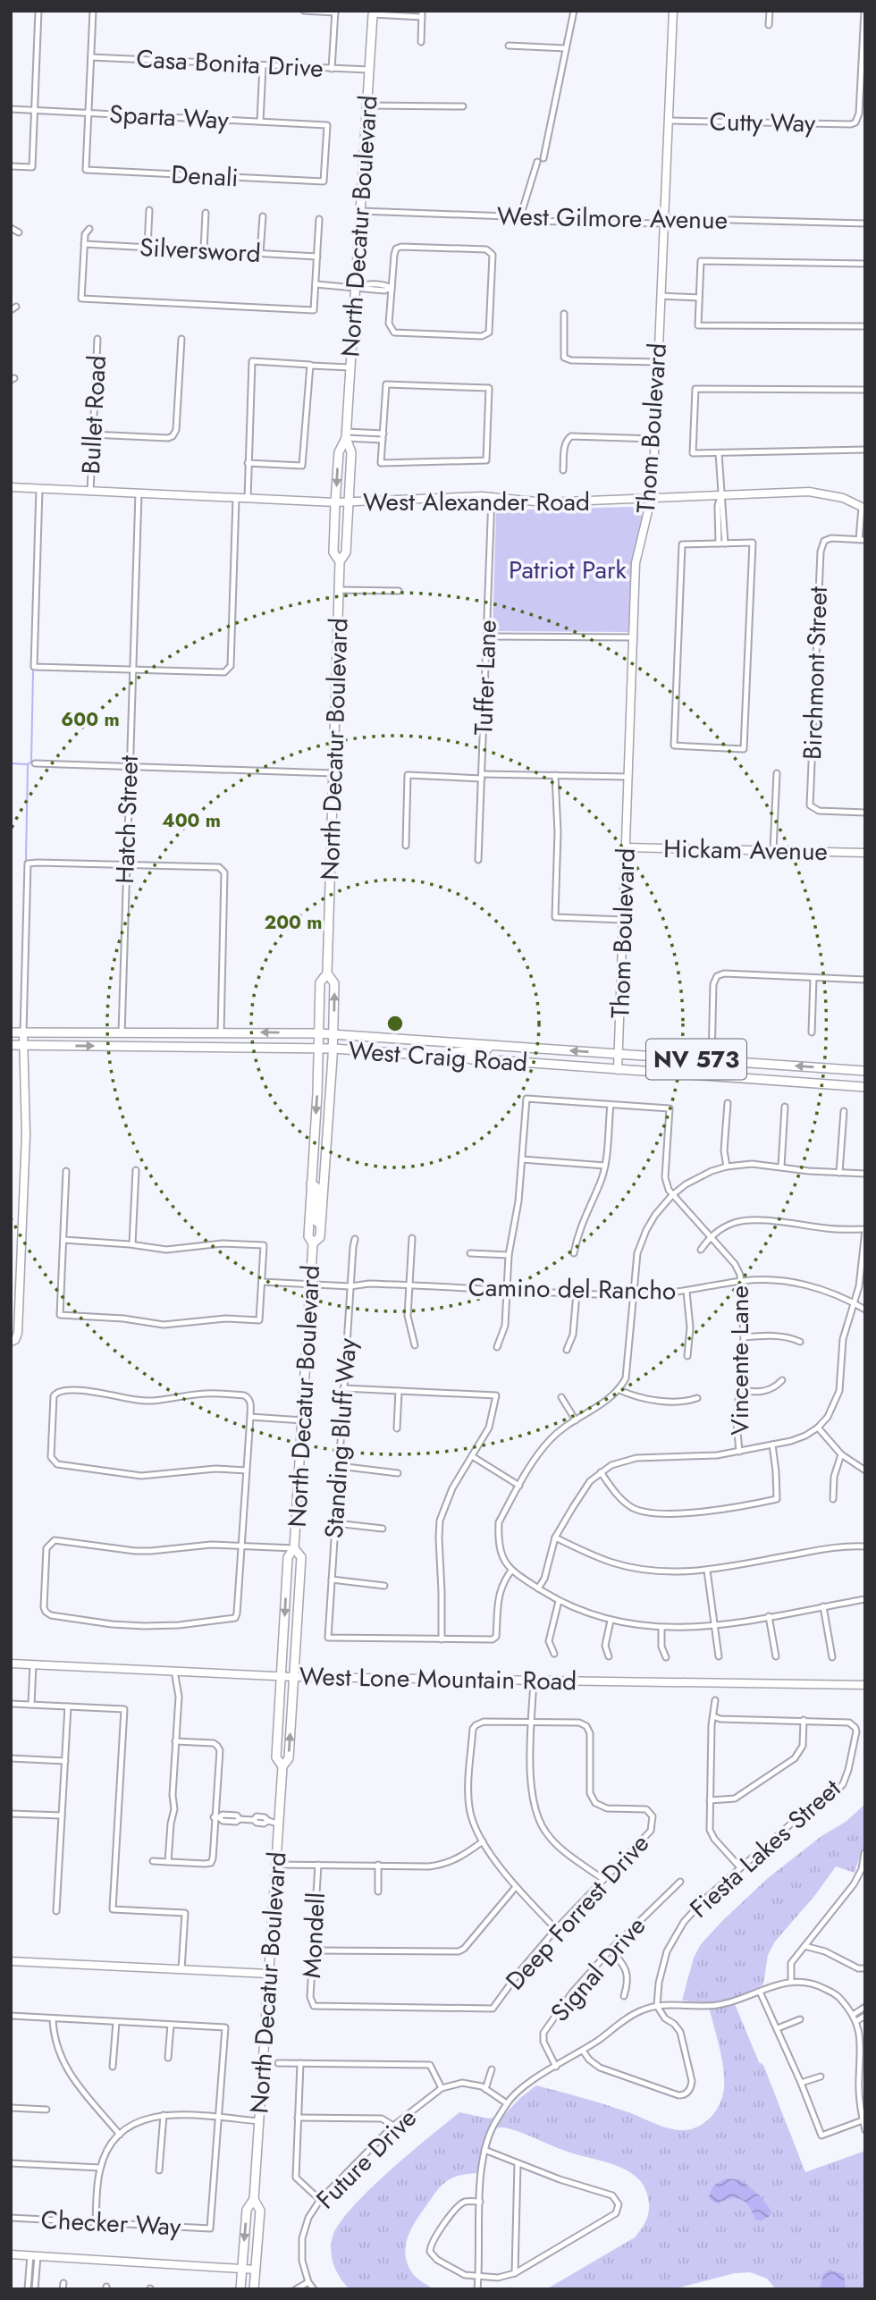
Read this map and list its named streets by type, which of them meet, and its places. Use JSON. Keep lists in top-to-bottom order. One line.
{"streets":{"main road":["North Decatur Boulevard","West Craig Road","NV 573"],"street":["Casa Bonita Drive","Sparta Way","Cutty Way","Denali","West Gilmore Avenue","Silversword","Bullet Road","Thom Boulevard","West Alexander Road","Birchmont Street","Tuffer Lane","Hatch Street","Hickam Avenue","Camino del Rancho","Vincente Lane","Standing Bluff Way","West Lone Mountain Road","Fiesta Lakes Street","Deep Forrest Drive","Mondell","Signal Drive","Future Drive","Checker Way"]},"crossings":[["Casa Bonita Drive","North Decatur Boulevard"],["Sparta Way","Denali"],["Cutty Way","Thom Boulevard"],["West Gilmore Avenue","North Decatur Boulevard"],["West Gilmore Avenue","Thom Boulevard"],["North Decatur Boulevard","West Alexander Road"],["North Decatur Boulevard","West Craig Road"],["North Decatur Boulevard","Camino del Rancho"],["North Decatur Boulevard","West Lone Mountain Road"],["Bullet Road","West Alexander Road"],["Thom Boulevard","West Alexander Road"],["Thom Boulevard","Hickam Avenue"],["Thom Boulevard","West Craig Road"],["West Alexander Road","Tuffer Lane"],["West Alexander Road","Hatch Street"],["Hatch Street","West Craig Road"],["Camino del Rancho","Vincente Lane"],["Camino del Rancho","Standing Bluff Way"],["Deep Forrest Drive","Mondell"]],"parks":["Patriot Park"],"rings":["600 m","400 m","200 m"]}
